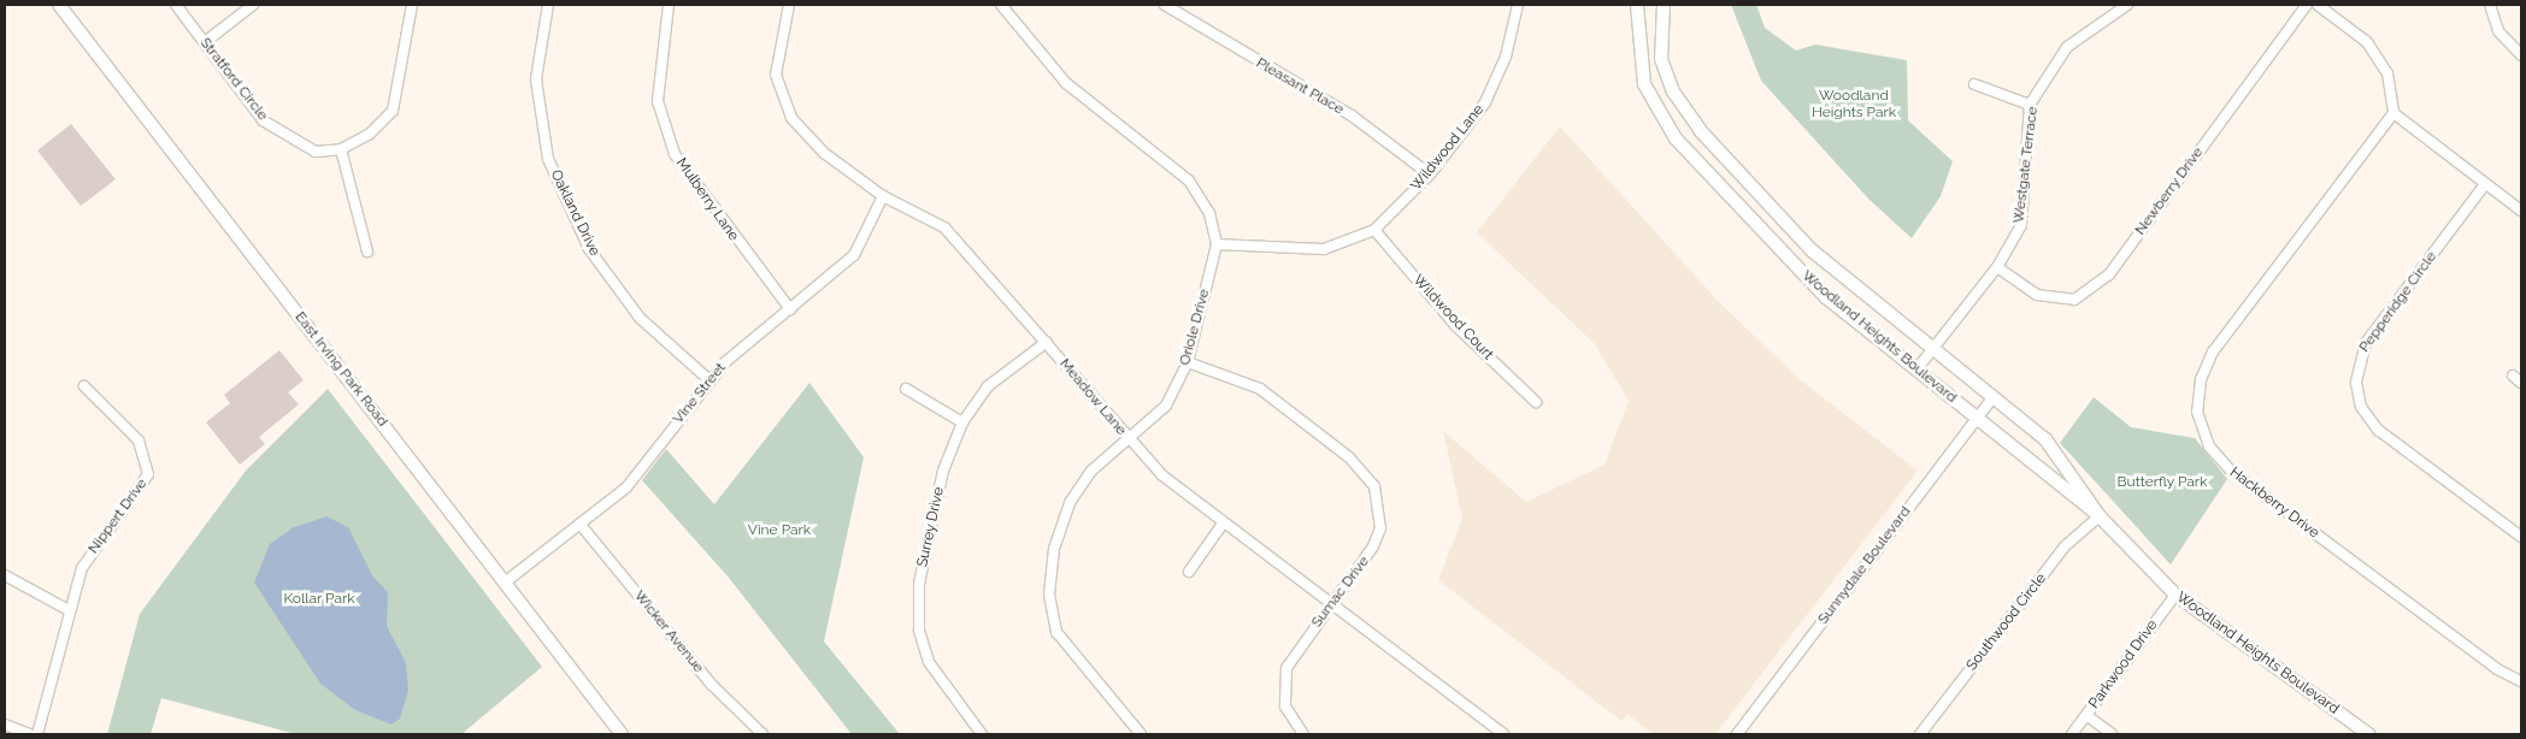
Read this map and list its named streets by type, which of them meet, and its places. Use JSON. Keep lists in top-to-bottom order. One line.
{"streets":{"street":["Stratford Circle","Pleasant Place","Wildwood Lane","Westgate Terrace","Newberry Drive","Mulberry Lane","Oakland Drive","Pepperidge Circle","Wildwood Court","Oriole Drive","Woodland Heights Boulevard","East Irving Park Road","Vine Street","Meadow Lane","Hackberry Drive","Nippert Drive","Surrey Drive","Sunnydale Boulevard","Sumac Drive","Southwood Circle","Wicker Avenue","Parkwood Drive"]},"crossings":[["Pleasant Place","Wildwood Lane"],["Wildwood Lane","Wildwood Court"],["Wildwood Lane","Oriole Drive"],["Westgate Terrace","Newberry Drive"],["Westgate Terrace","Woodland Heights Boulevard"],["Mulberry Lane","Vine Street"],["Oakland Drive","Vine Street"],["Oriole Drive","Meadow Lane"],["Oriole Drive","Sumac Drive"],["Woodland Heights Boulevard","Sunnydale Boulevard"],["Woodland Heights Boulevard","Southwood Circle"],["Woodland Heights Boulevard","Parkwood Drive"],["East Irving Park Road","Vine Street"],["Vine Street","Meadow Lane"],["Vine Street","Wicker Avenue"],["Meadow Lane","Surrey Drive"],["Meadow Lane","Sumac Drive"]],"parks":["Woodland Heights Park","Butterfly Park","Vine Park","Kollar Park"]}
